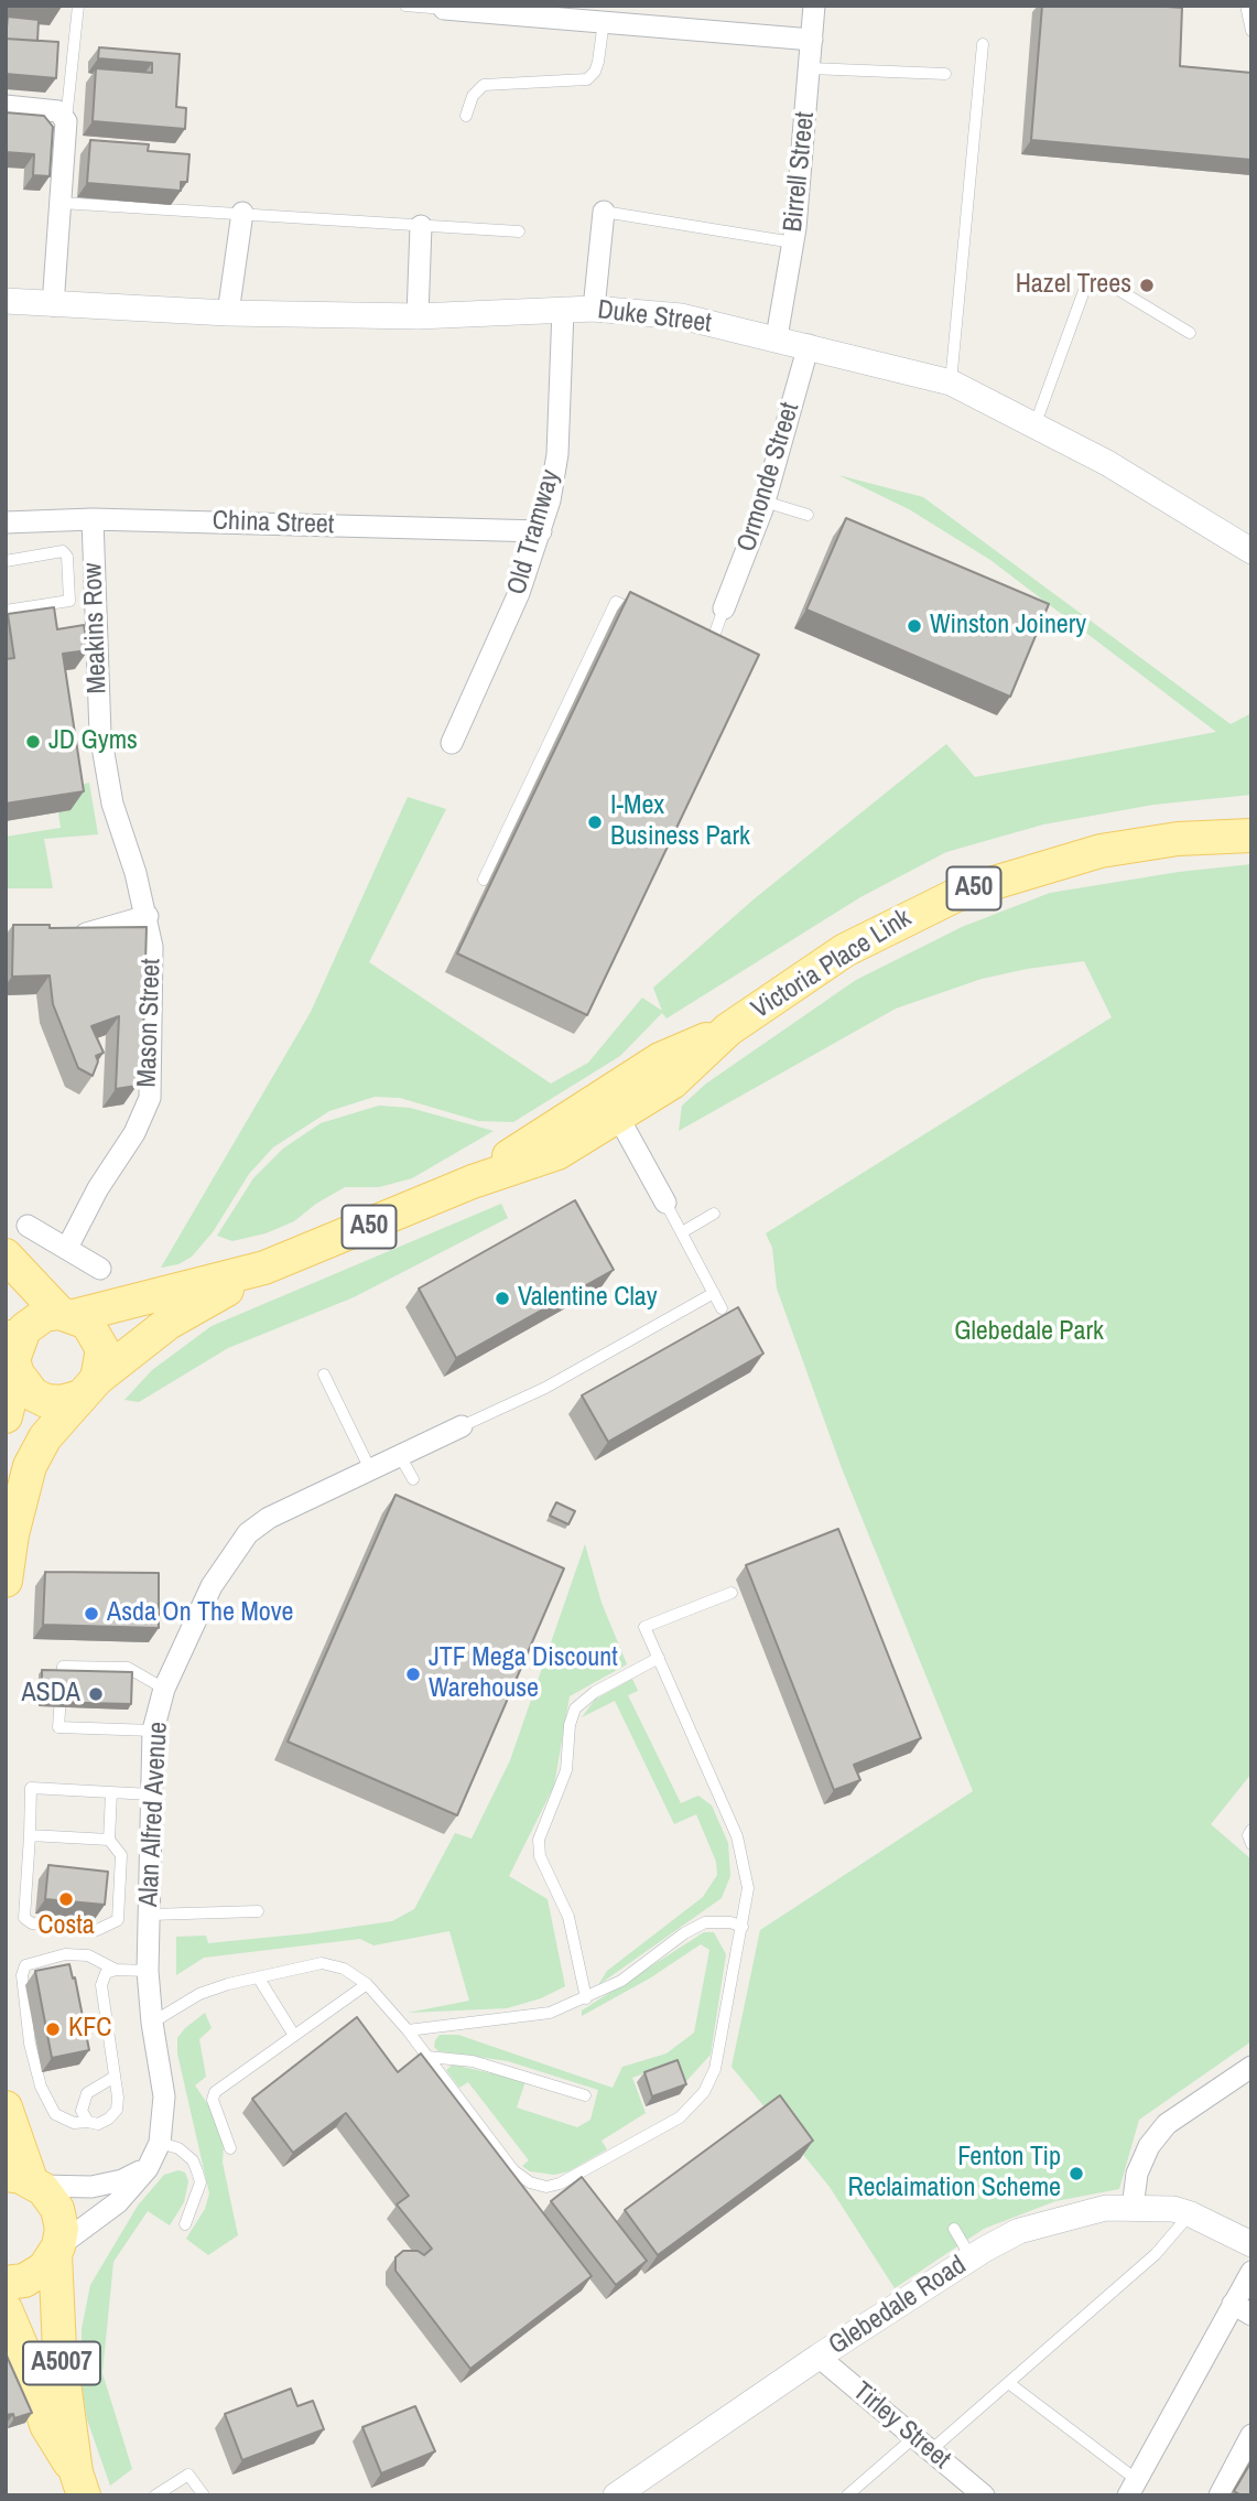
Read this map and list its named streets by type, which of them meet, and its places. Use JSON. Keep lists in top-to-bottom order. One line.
{"streets":{"main road":["A50","Victoria Place Link","A5007"],"street":["Birrell Street","Duke Street","Ormonde Street","China Street","Old Tramway","Meakins Row","Mason Street","Alan Alfred Avenue","Glebedale Road","Tirley Street"]},"crossings":[["Birrell Street","Duke Street"],["Duke Street","Ormonde Street"],["Duke Street","Old Tramway"],["China Street","Old Tramway"],["China Street","Meakins Row"],["Meakins Row","Mason Street"],["A50","Victoria Place Link"],["Alan Alfred Avenue","A5007"],["Glebedale Road","Tirley Street"]],"parks":["Glebedale Park"],"places":["Hazel Trees","Winston Joinery","JD Gyms","I-Mex Business Park","Valentine Clay","Asda On The Move","JTF Mega Discount Warehouse","ASDA","Costa","KFC","Fenton Tip Reclaimation Scheme"]}
